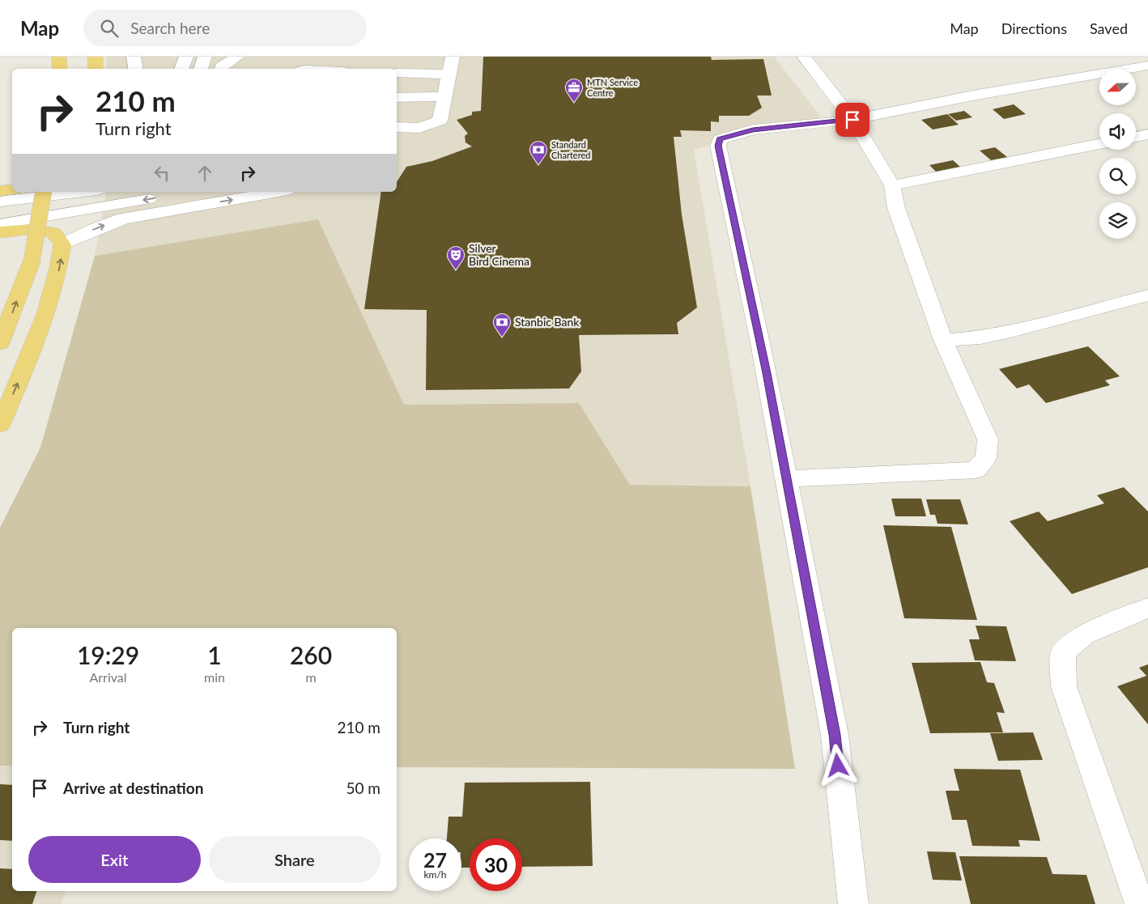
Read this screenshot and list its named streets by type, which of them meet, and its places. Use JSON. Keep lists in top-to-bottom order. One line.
{"places":{"office":["MTN Service Centre"],"bank":["Standard Chartered","Stanbic Bank"],"theatre":["Silver Bird Cinema"]},"north":"left","page":{"header":"Map","search":"Search here","nav":["Map","Directions","Saved"],"turn":["210 m","Turn right"],"eta":["19:29","Arrival","1","min","260","m"],"list":[{"name":"Turn right","value":"210 m"},{"name":"Arrive at destination","value":"50 m"}],"buttons":["Exit","Share"],"speed":"27 km/h","limit":"30"}}
